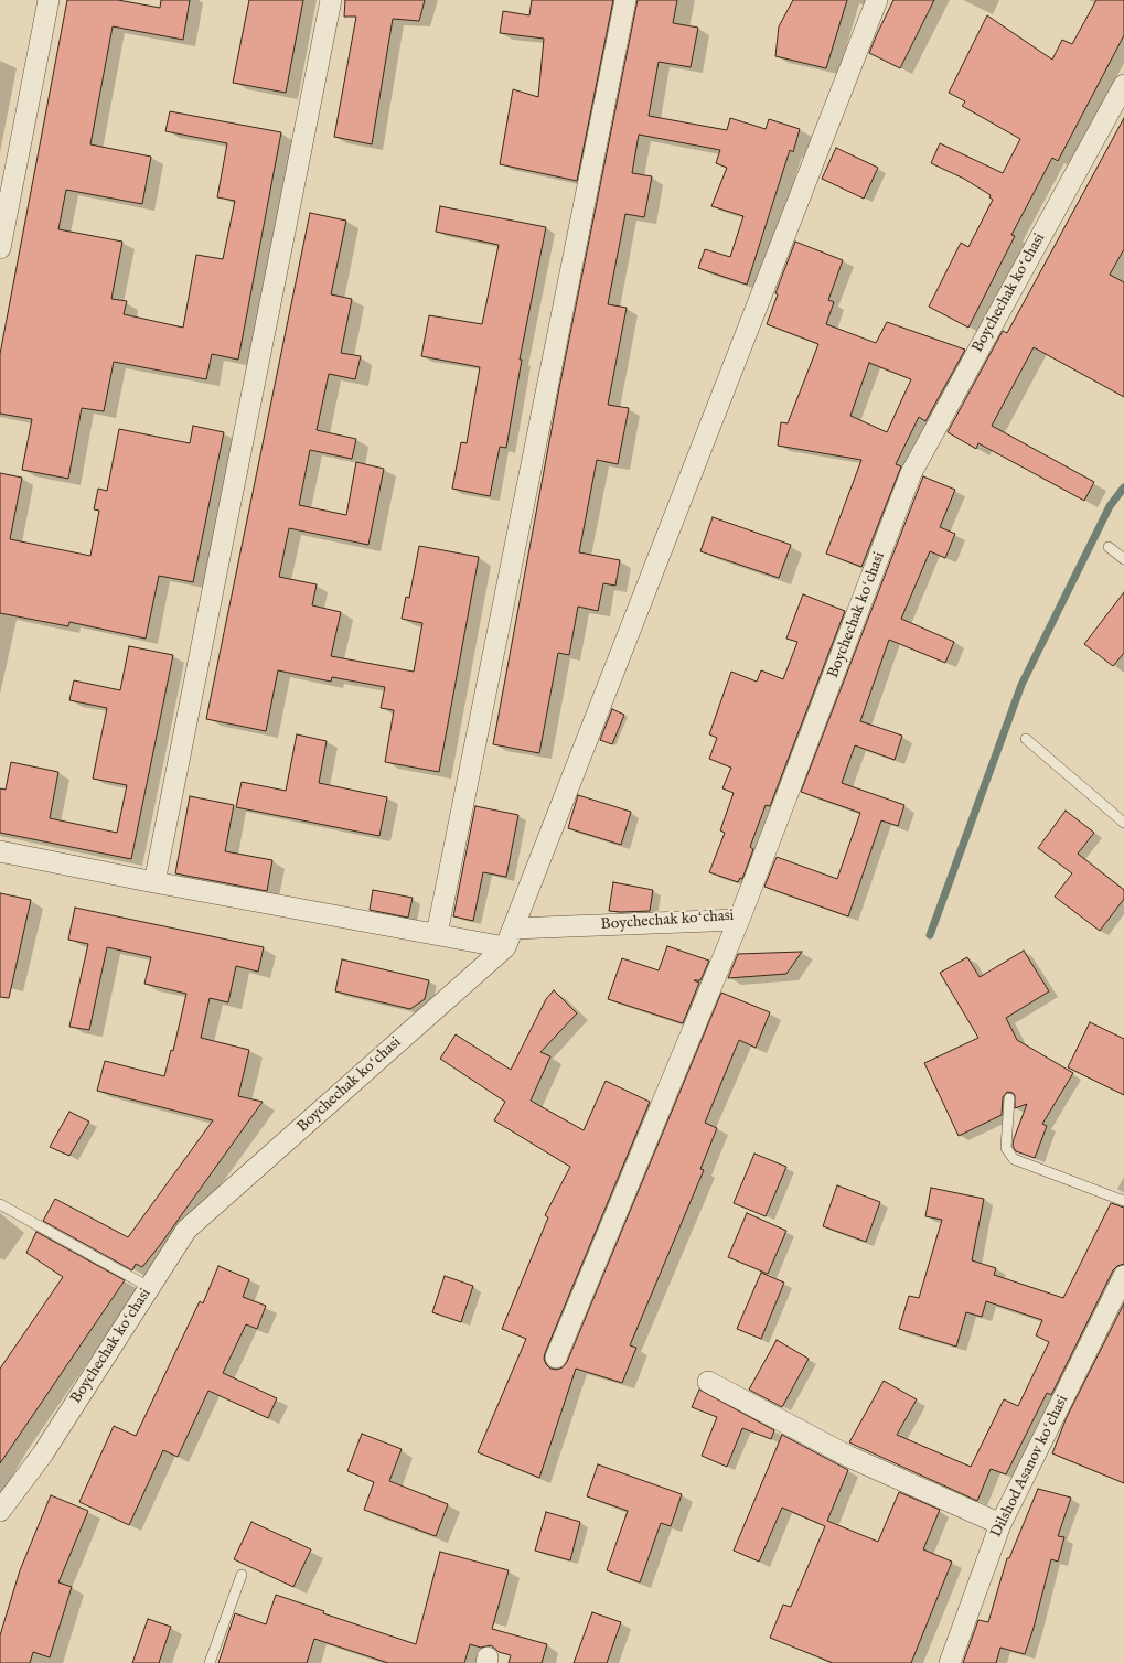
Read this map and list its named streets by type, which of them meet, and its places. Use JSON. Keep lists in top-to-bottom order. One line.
{"streets":{"street":["Boychechak koʻchasi","Dilshod Asanov koʻchasi"]}}
